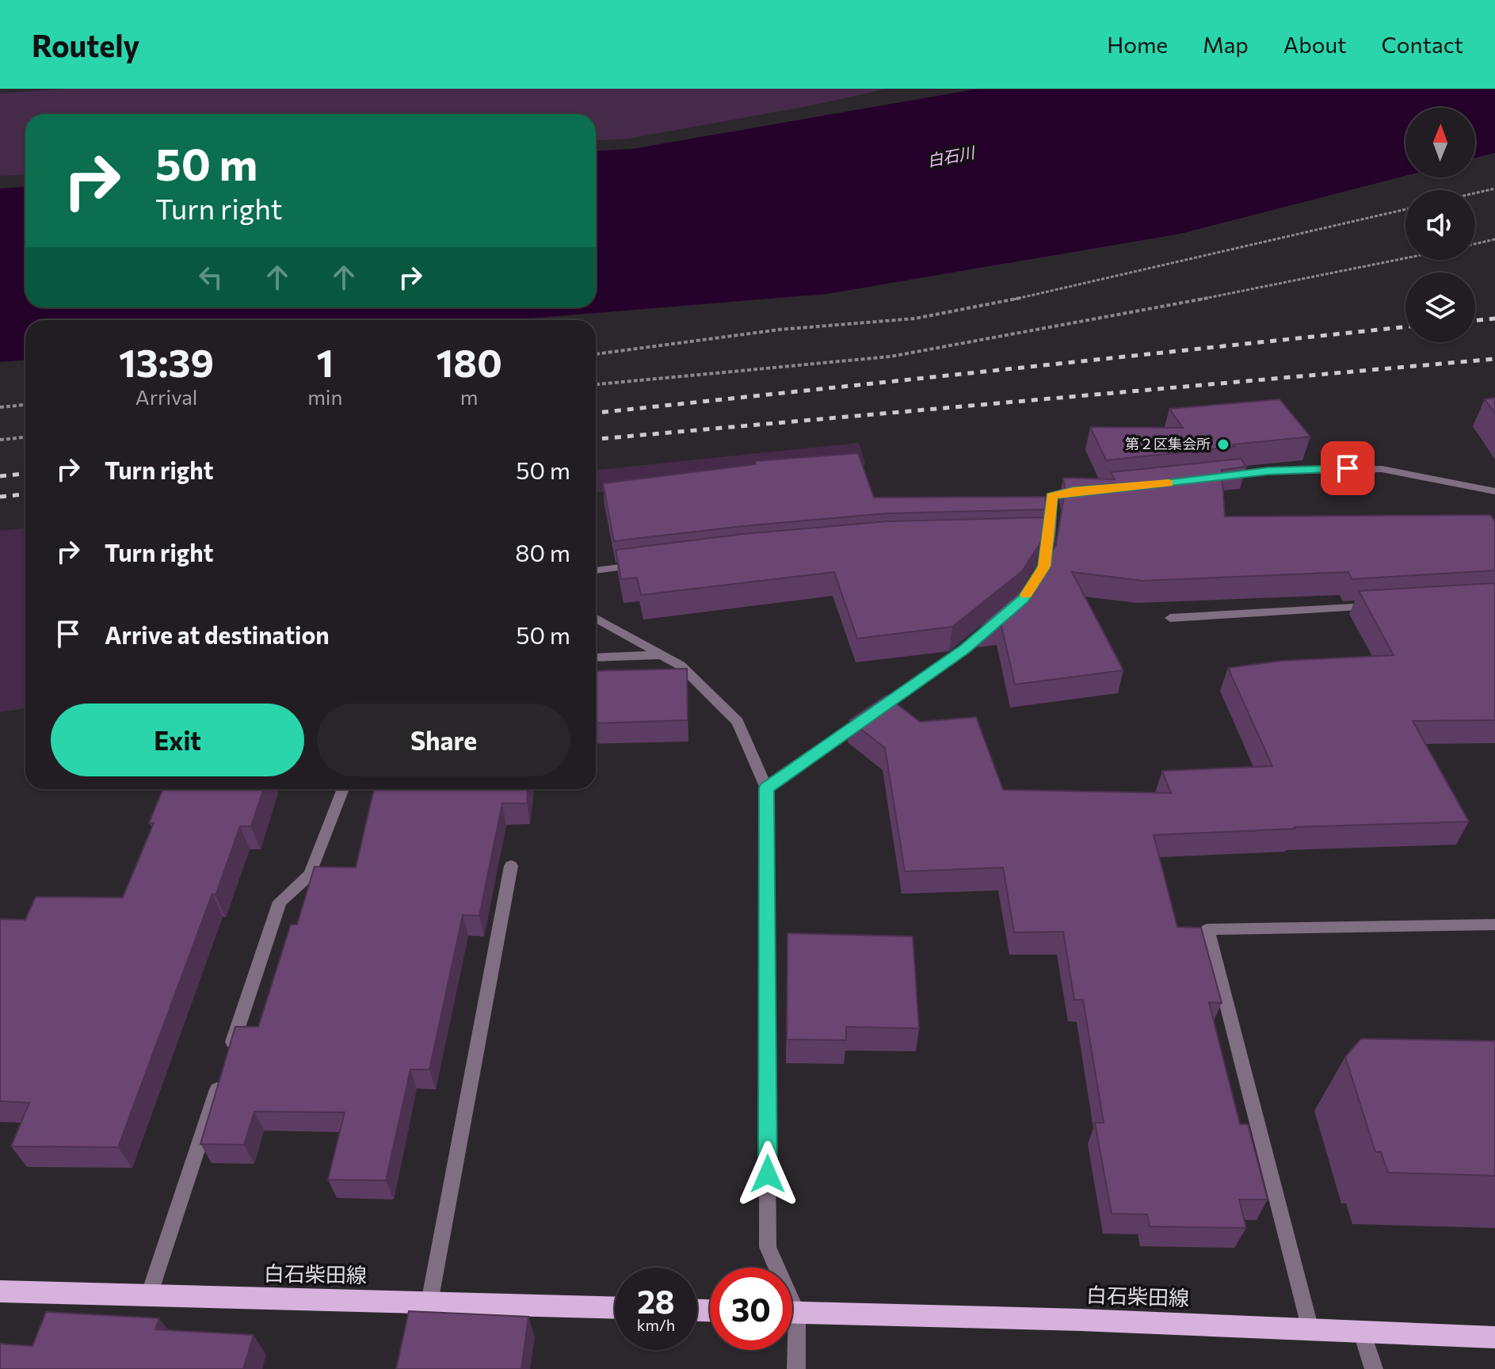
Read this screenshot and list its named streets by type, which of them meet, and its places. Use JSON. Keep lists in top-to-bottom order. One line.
{"streets":{"main road":["白石柴田線"]},"water":["白石川"],"places":["第２区集会所"],"north":"top","page":{"header":"Routely","nav":["Home","Map","About","Contact"],"turn":["50 m","Turn right"],"eta":["13:39","Arrival","1","min","180","m"],"list":[{"name":"Turn right","value":"50 m"},{"name":"Turn right","value":"80 m"},{"name":"Arrive at destination","value":"50 m"}],"buttons":["Exit","Share"],"speed":"28 km/h","limit":"30"}}
